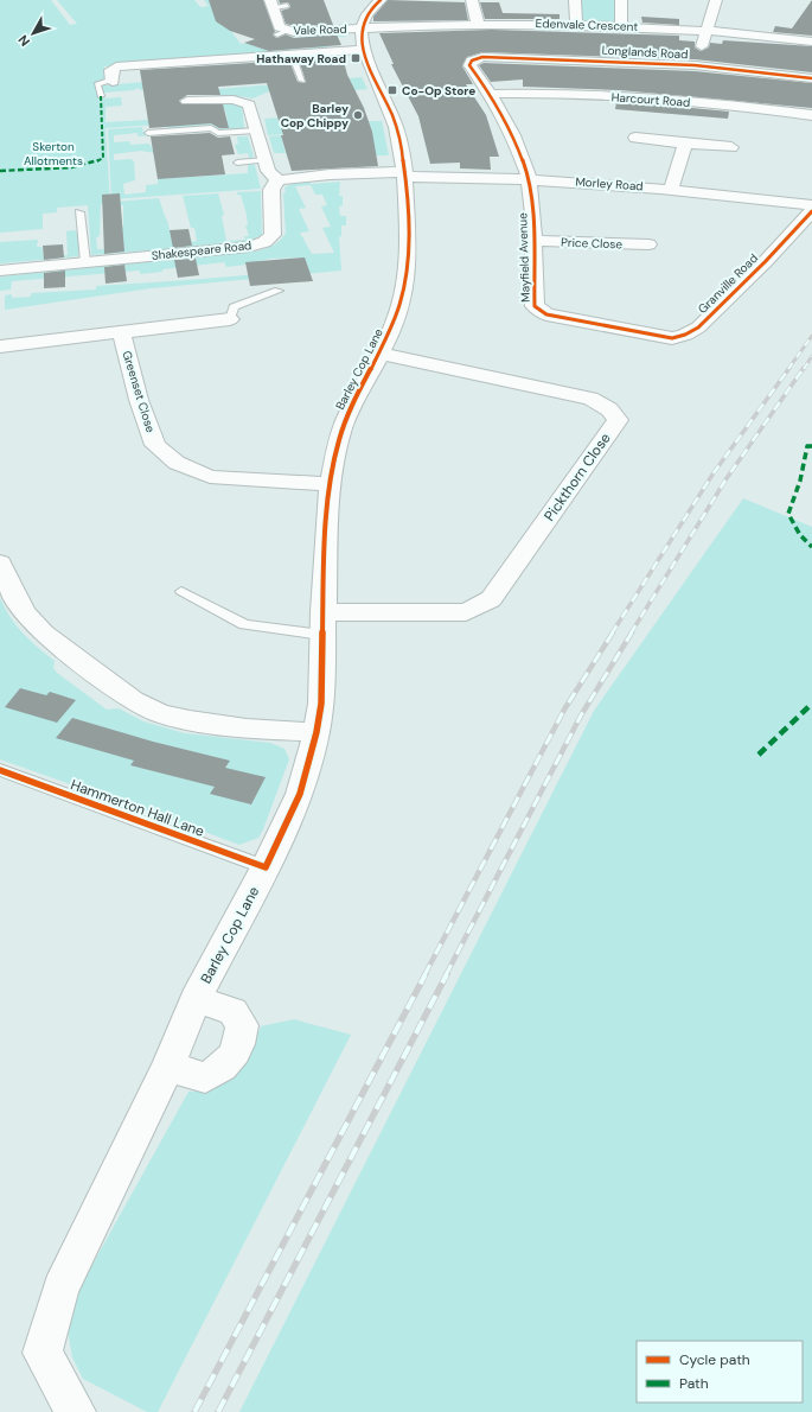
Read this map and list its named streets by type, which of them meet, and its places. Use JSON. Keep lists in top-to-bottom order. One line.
{"streets":{"street":["Edenvale Crescent","Vale Road","Longlands Road","Harcourt Road","Morley Road","Price Close","Shakespeare Road","Mayfield Avenue","Granville Road","Barley Cop Lane","Greenset Close","Pickthorn Close"],"lane":["Hammerton Hall Lane"]},"crossings":[["Edenvale Crescent","Vale Road"],["Edenvale Crescent","Barley Cop Lane"],["Vale Road","Barley Cop Lane"],["Longlands Road","Mayfield Avenue"],["Harcourt Road","Mayfield Avenue"],["Morley Road","Mayfield Avenue"],["Morley Road","Barley Cop Lane"],["Price Close","Mayfield Avenue"],["Mayfield Avenue","Granville Road"],["Barley Cop Lane","Greenset Close"],["Barley Cop Lane","Pickthorn Close"],["Barley Cop Lane","Hammerton Hall Lane"]],"parks":["Skerton Allotments"],"places":{"transit":["Hathaway Road","Co-Op Store"],"other":["Barley Cop Chippy"]},"legend":["Cycle path","Path"],"north":"bottom left"}
